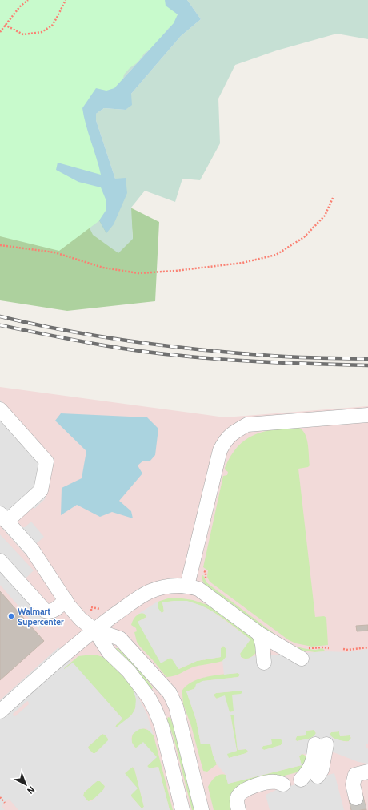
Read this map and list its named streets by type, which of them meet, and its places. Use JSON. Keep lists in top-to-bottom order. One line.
{"places":["Walmart Supercenter"],"north":"bottom right"}
